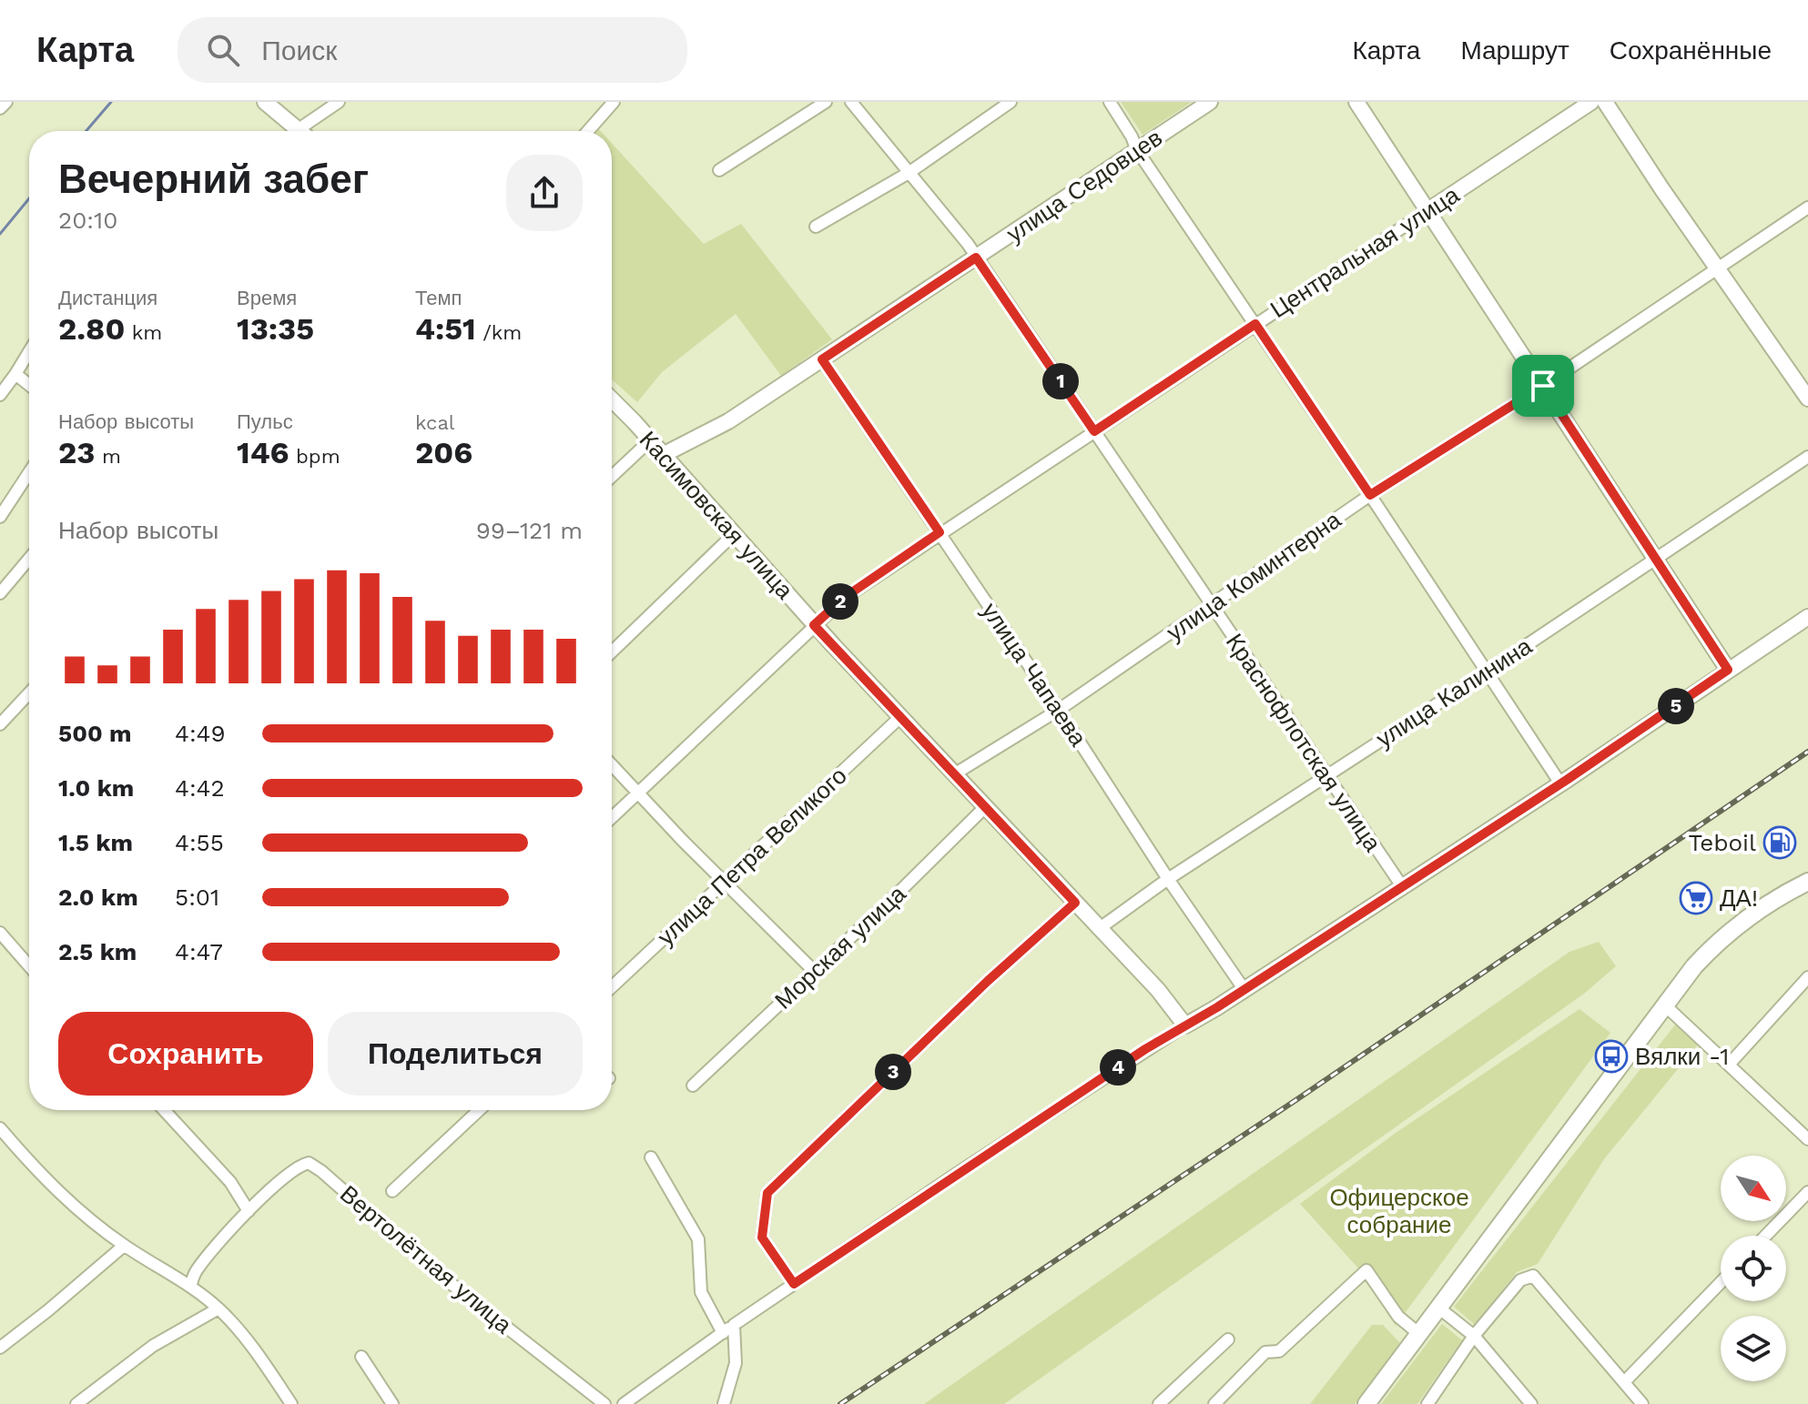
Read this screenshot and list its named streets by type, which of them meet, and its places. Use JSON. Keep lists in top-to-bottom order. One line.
{"streets":{"street":["улица Седовцев","Центральная улица","Касимовская улица","улица Коминтерна","улица Чапаева","улица Калинина","Краснофлотская улица","улица Петра Великого","Морская улица","Вертолётная улица"]},"crossings":[["улица Седовцев","Касимовская улица"],["улица Седовцев","улица Чапаева"],["улица Седовцев","Краснофлотская улица"],["Центральная улица","Касимовская улица"],["Центральная улица","улица Чапаева"],["Центральная улица","Краснофлотская улица"],["Касимовская улица","улица Коминтерна"],["Касимовская улица","улица Калинина"],["Касимовская улица","улица Петра Великого"],["Касимовская улица","Морская улица"],["улица Коминтерна","улица Чапаева"],["улица Коминтерна","Краснофлотская улица"],["улица Чапаева","улица Калинина"],["улица Калинина","Краснофлотская улица"]],"parks":["Офицерское собрание"],"places":{"fuel station":["Teboil"],"supermarket":["ДА!"],"bus stop":["Вялки -1"]},"north":"bottom right","page":{"header":"Карта","search":"Поиск","nav":["Карта","Маршрут","Сохранённые"],"heading":["Вечерний забег","20:10"],"stats":[["Дистанция","2.80 km"],["Время","13:35"],["Темп","4:51 /km"],["Набор высоты","23 m"],["Пульс","146 bpm"],["kcal","206"]],"pins":["1","2","5","4","3"],"chart":["Набор высоты","99–121 m"],"list":[{"name":"500 m","note":"4:49"},{"name":"1.0 km","note":"4:42"},{"name":"1.5 km","note":"4:55"},{"name":"2.0 km","note":"5:01"},{"name":"2.5 km","note":"4:47"}],"buttons":["Сохранить","Поделиться"]}}
